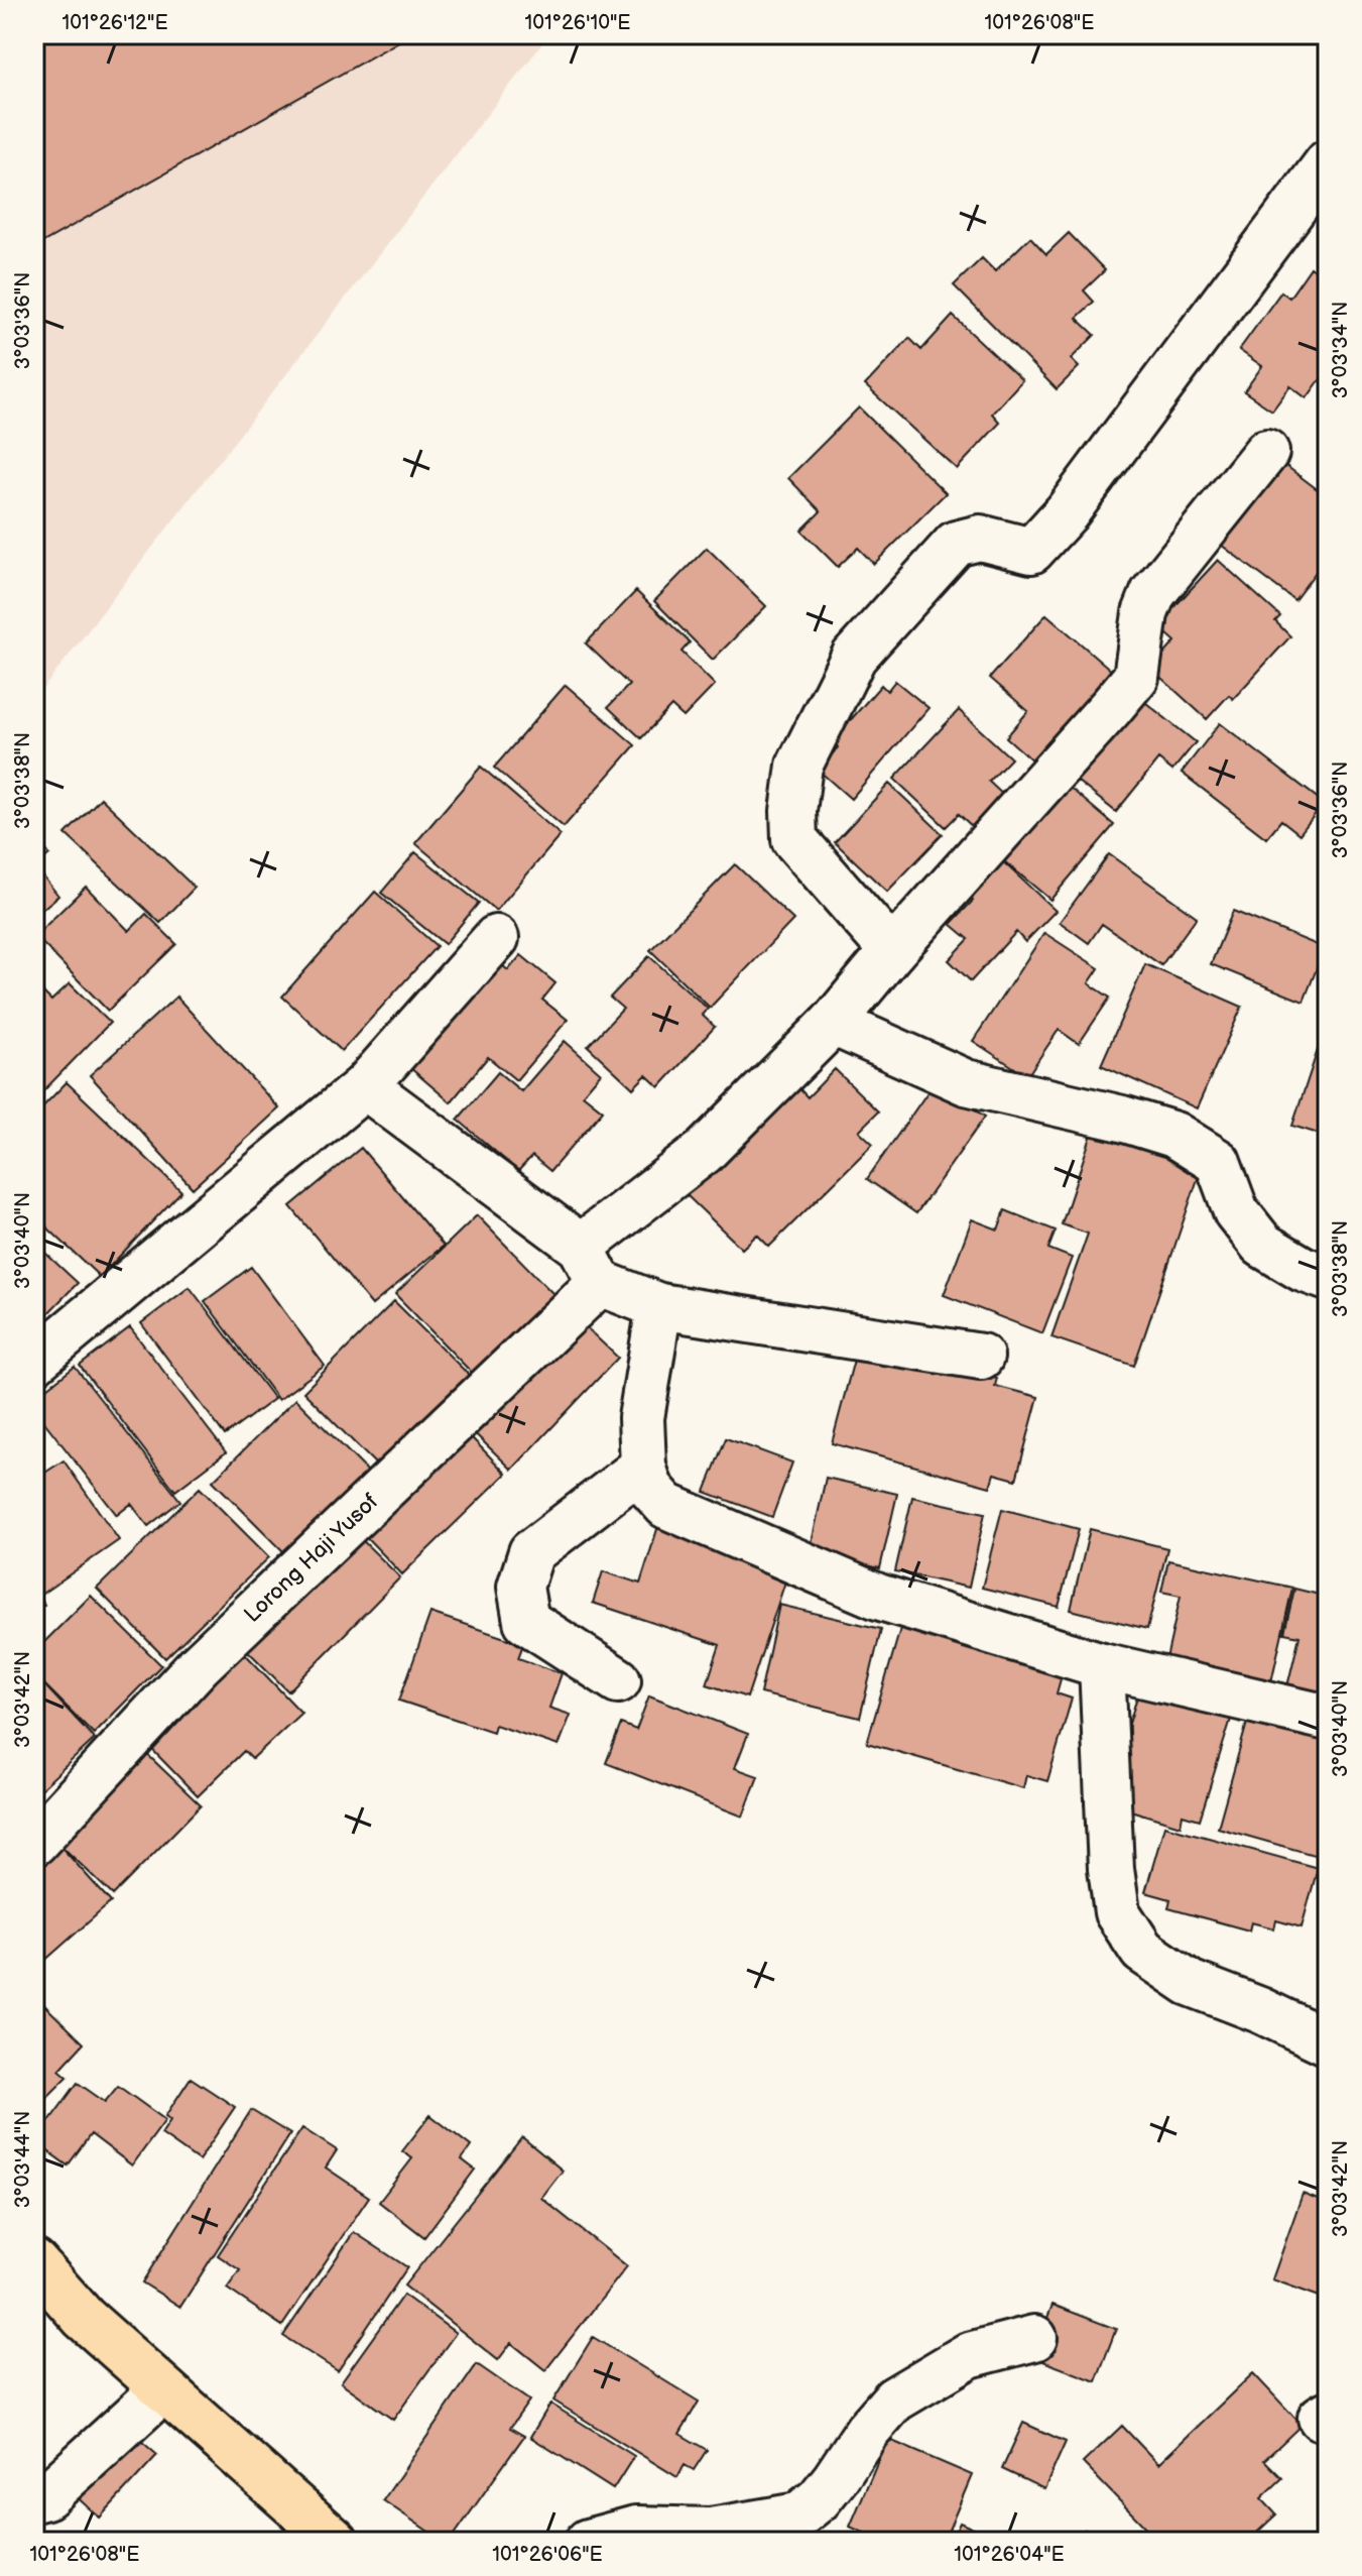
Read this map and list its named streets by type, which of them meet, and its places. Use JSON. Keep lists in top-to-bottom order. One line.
{"streets":{"street":["Lorong Haji Yusof"]},"coordinates":["101°26'12\"E","101°26'10\"E","101°26'08\"E","3°03'36\"N","3°03'34\"N","3°03'38\"N","3°03'40\"N","3°03'42\"N","3°03'44\"N","101°26'06\"E","101°26'04\"E"]}
